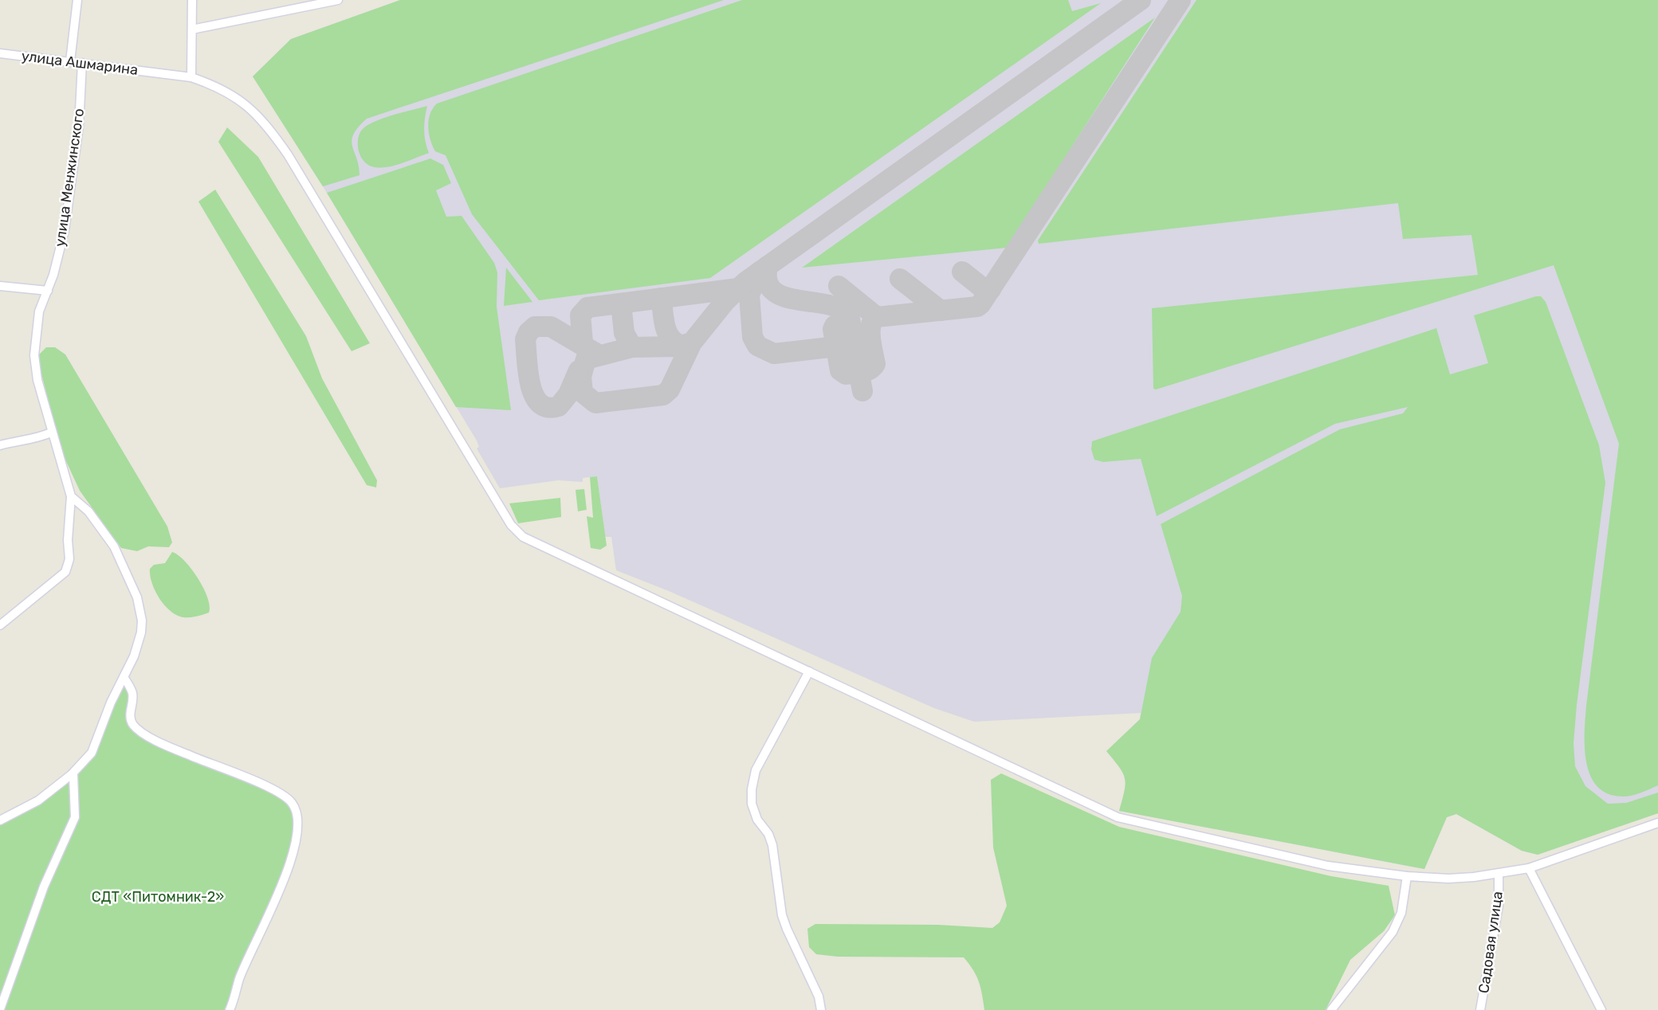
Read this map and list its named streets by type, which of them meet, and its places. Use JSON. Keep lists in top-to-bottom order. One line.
{"streets":{"street":["улица Ашмарина","улица Менжинского","Садовая улица"]},"crossings":[["улица Ашмарина","улица Менжинского"],["улица Ашмарина","Садовая улица"]],"parks":["СДТ «Питомник-2»"]}
